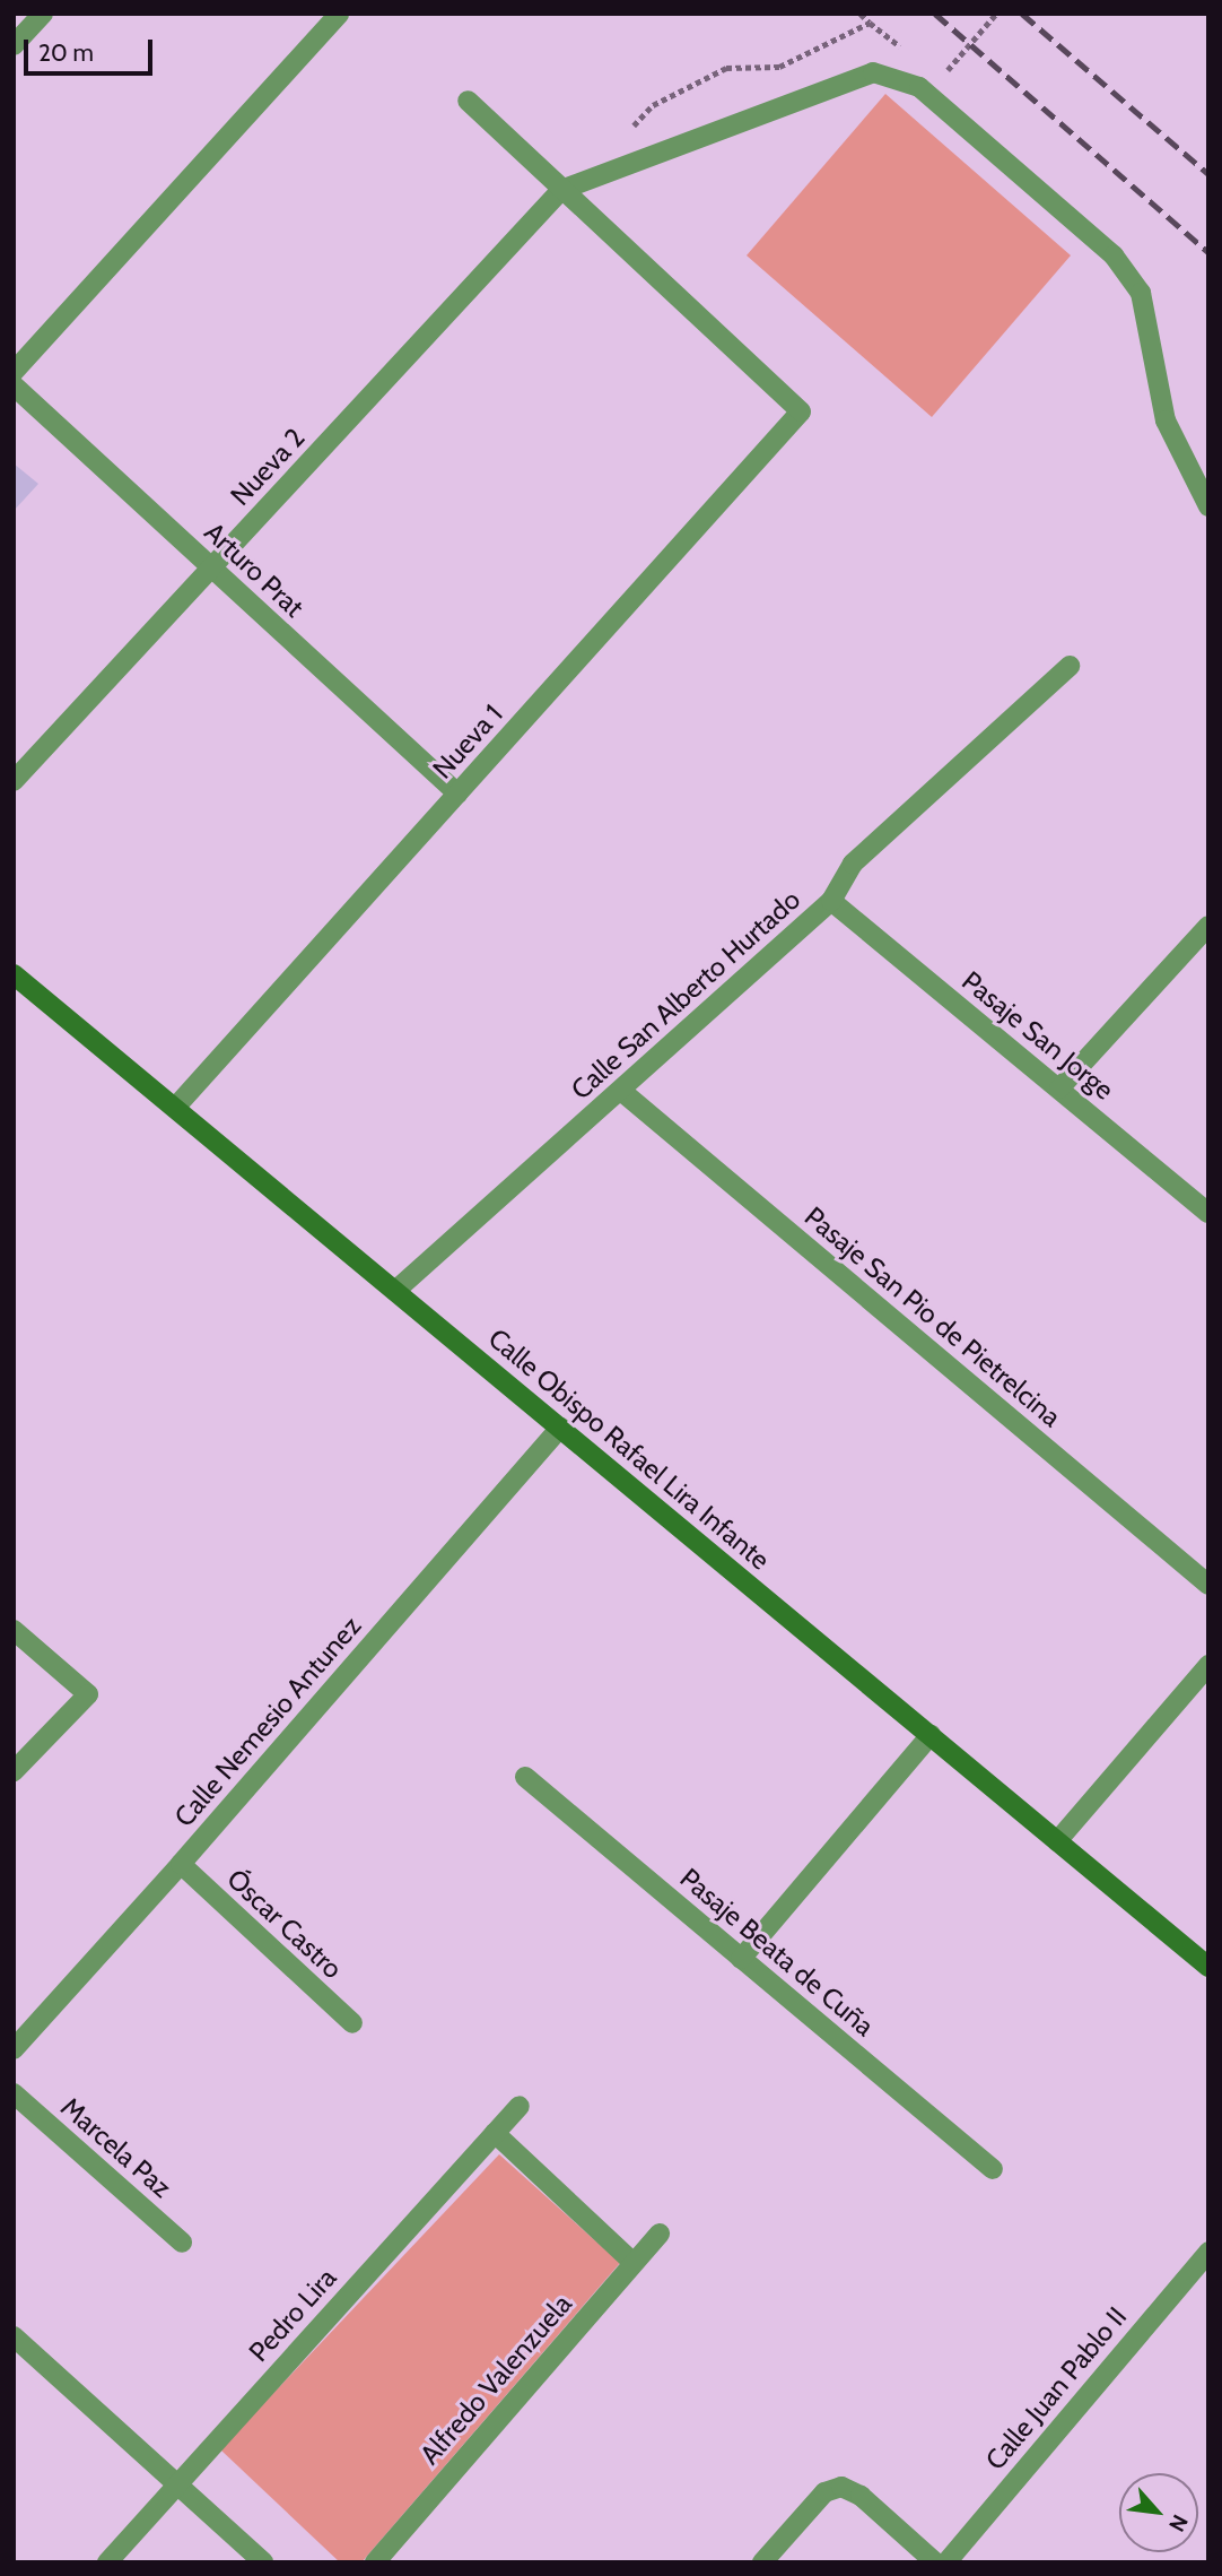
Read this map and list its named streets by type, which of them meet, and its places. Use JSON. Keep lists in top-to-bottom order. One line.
{"streets":{"street":["Nueva 2","Arturo Prat","Nueva 1","Calle San Alberto Hurtado","Pasaje San Jorge","Pasaje San Pio de Pietrelcina","Calle Obispo Rafael Lira Infante","Calle Nemesio Antunez","Óscar Castro","Pasaje Beata de Cuña","Marcela Paz","Pedro Lira","Alfredo Valenzuela","Calle Juan Pablo II"]},"crossings":[["Nueva 2","Arturo Prat"],["Nueva 2","Nueva 1"],["Arturo Prat","Nueva 1"],["Nueva 1","Calle Obispo Rafael Lira Infante"],["Calle San Alberto Hurtado","Pasaje San Jorge"],["Calle San Alberto Hurtado","Pasaje San Pio de Pietrelcina"],["Calle San Alberto Hurtado","Calle Obispo Rafael Lira Infante"],["Calle Obispo Rafael Lira Infante","Calle Nemesio Antunez"],["Calle Nemesio Antunez","Óscar Castro"]],"scale_bar":"20 m","north":"bottom right"}
